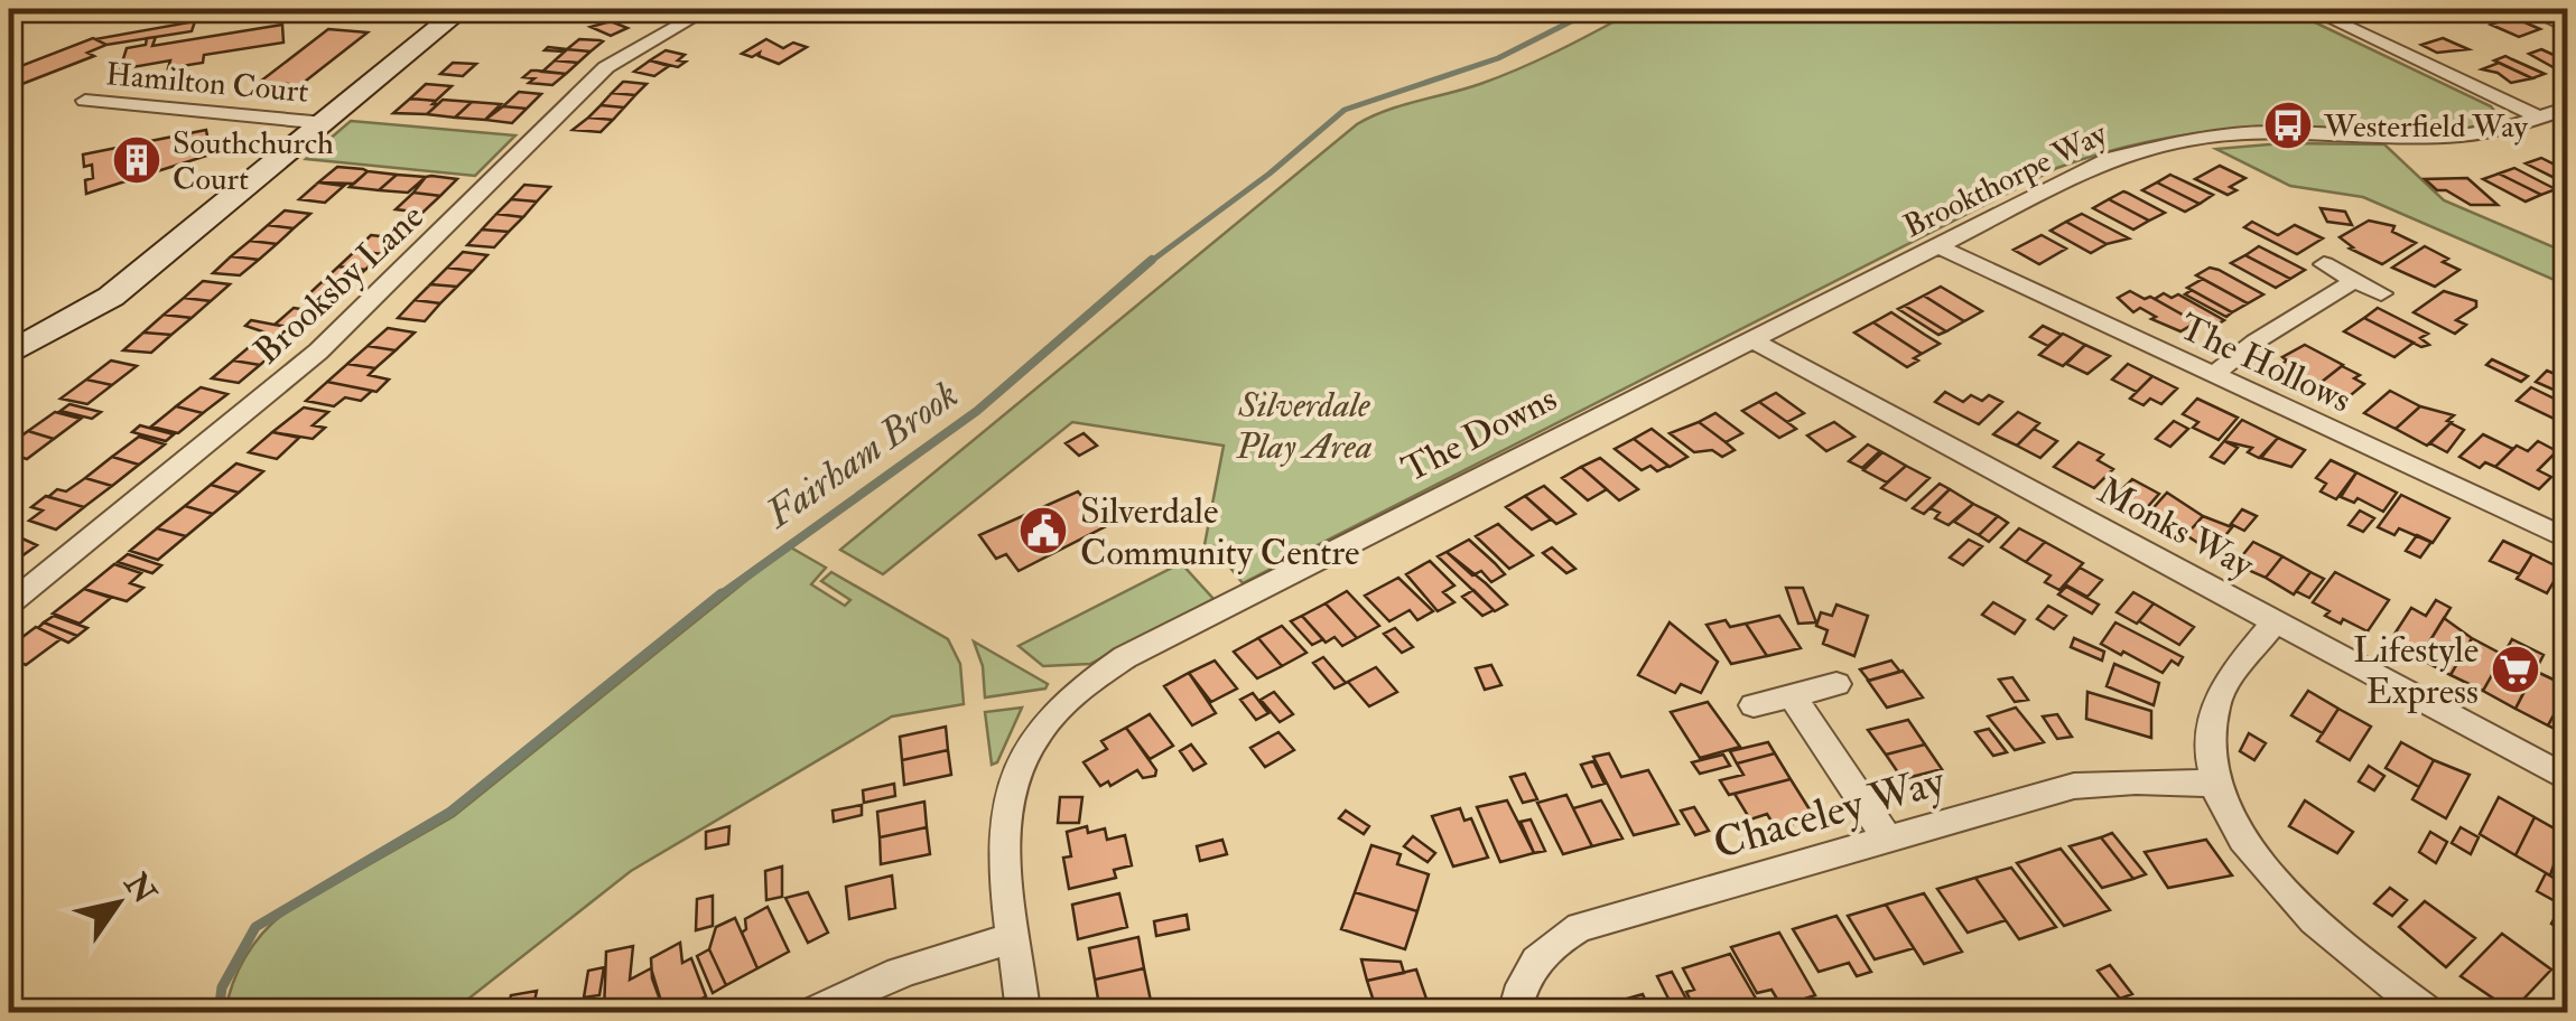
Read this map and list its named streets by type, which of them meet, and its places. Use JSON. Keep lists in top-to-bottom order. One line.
{"streets":{"street":["Hamilton Court","Brookthorpe Way","Brooksby Lane","The Hollows","The Downs","Monks Way","Chaceley Way"]},"crossings":[["Brookthorpe Way","The Hollows"],["Brookthorpe Way","The Downs"],["Brookthorpe Way","Monks Way"],["The Downs","Monks Way"]],"water":["Fairham Brook"],"parks":["Silverdale Play Area"],"places":{"bus stop":["Westerfield Way"],"building":["Southchurch Court"],"public building":["Silverdale Community Centre"],"supermarket":["Lifestyle Express"]},"north":"top right"}
